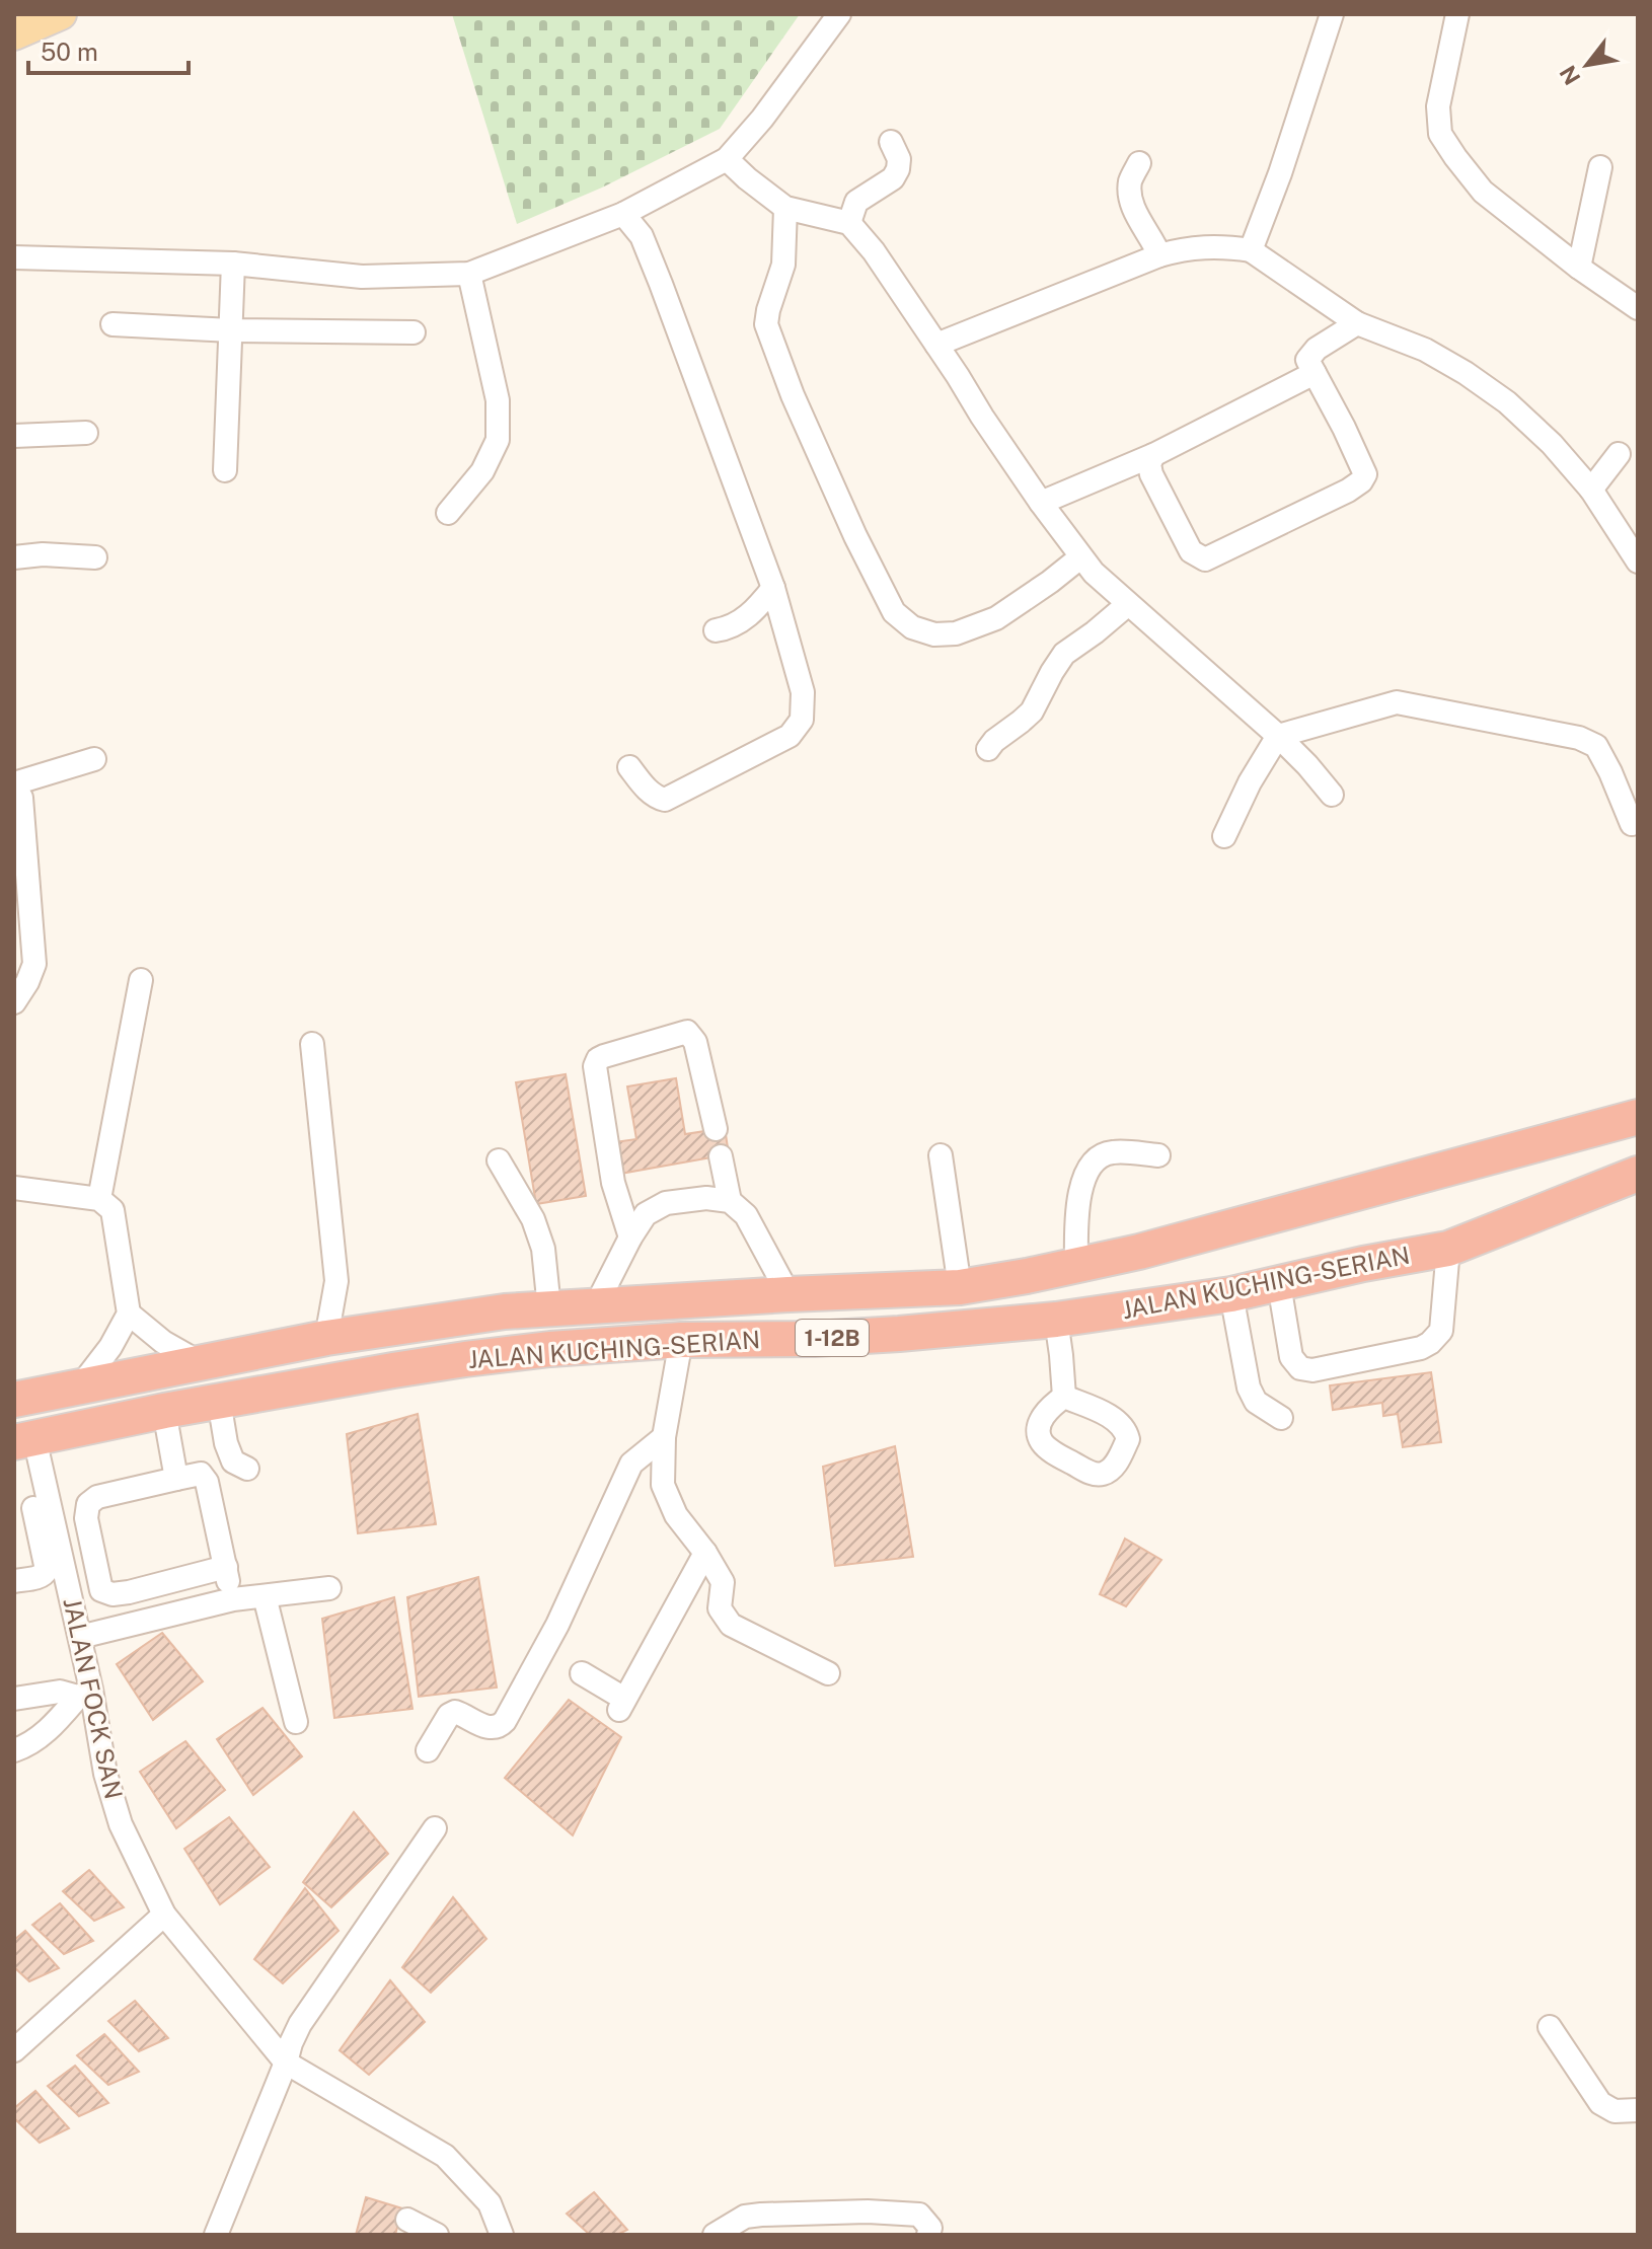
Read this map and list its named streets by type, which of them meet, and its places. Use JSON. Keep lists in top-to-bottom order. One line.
{"streets":{"highway":["JALAN KUCHING-SERIAN","1-12B"],"street":["JALAN FOCK SAN"]},"crossings":[["JALAN KUCHING-SERIAN","JALAN FOCK SAN"]],"scale_bar":"50 m","north":"bottom left"}
